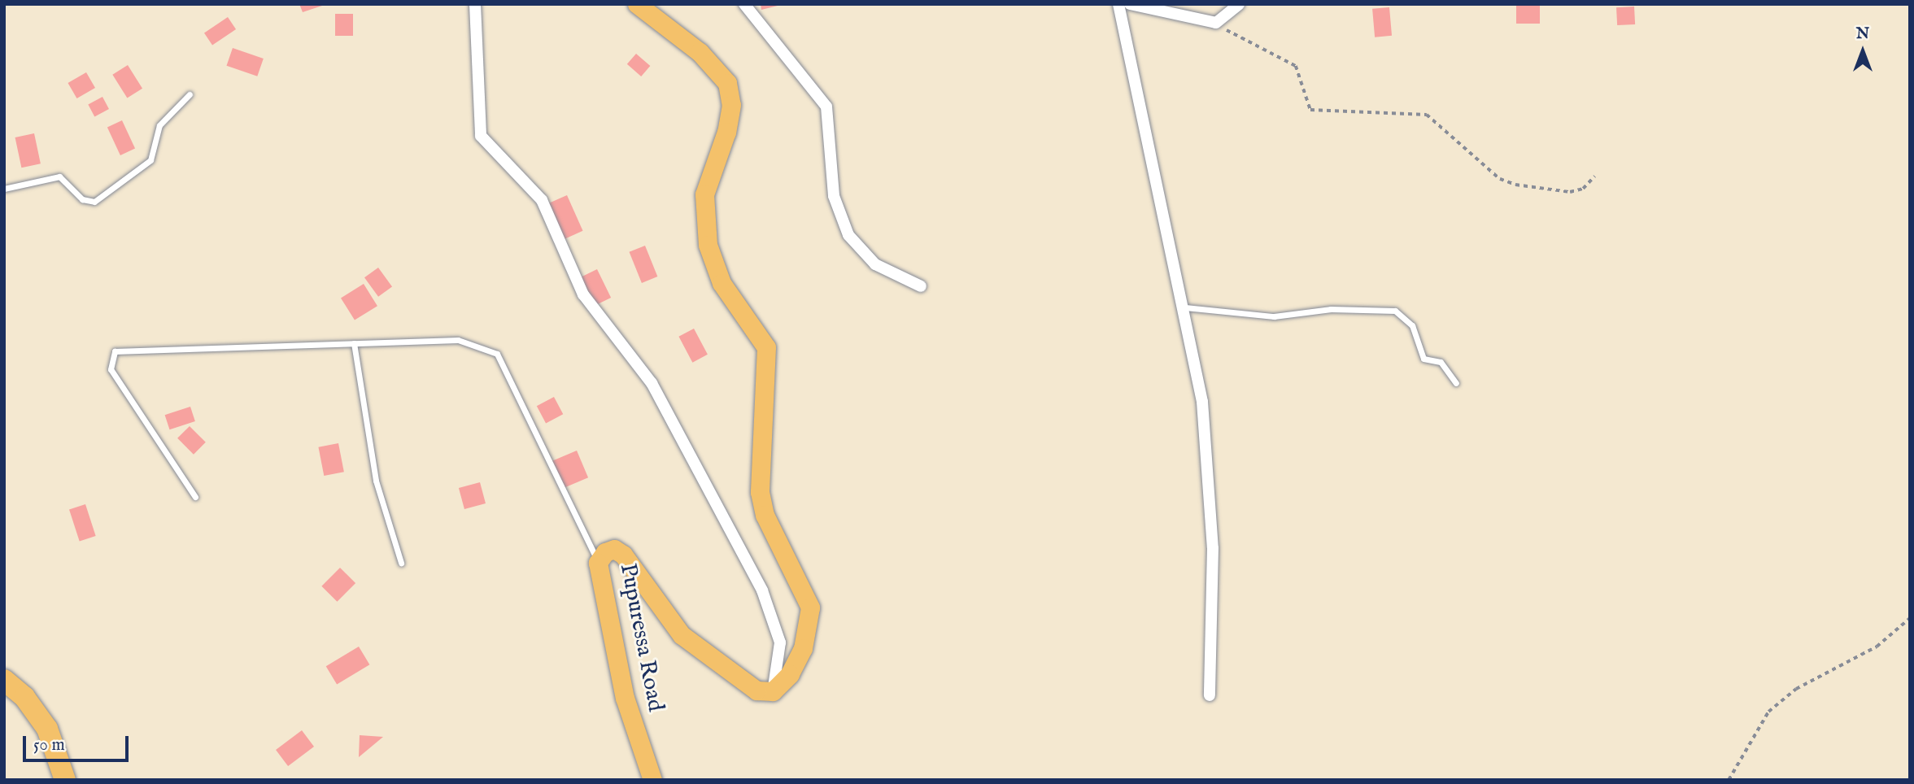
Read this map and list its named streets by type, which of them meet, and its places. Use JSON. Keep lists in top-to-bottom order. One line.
{"streets":{"main road":["Pupuressa Road"]},"scale_bar":"50 m","north":"top"}
